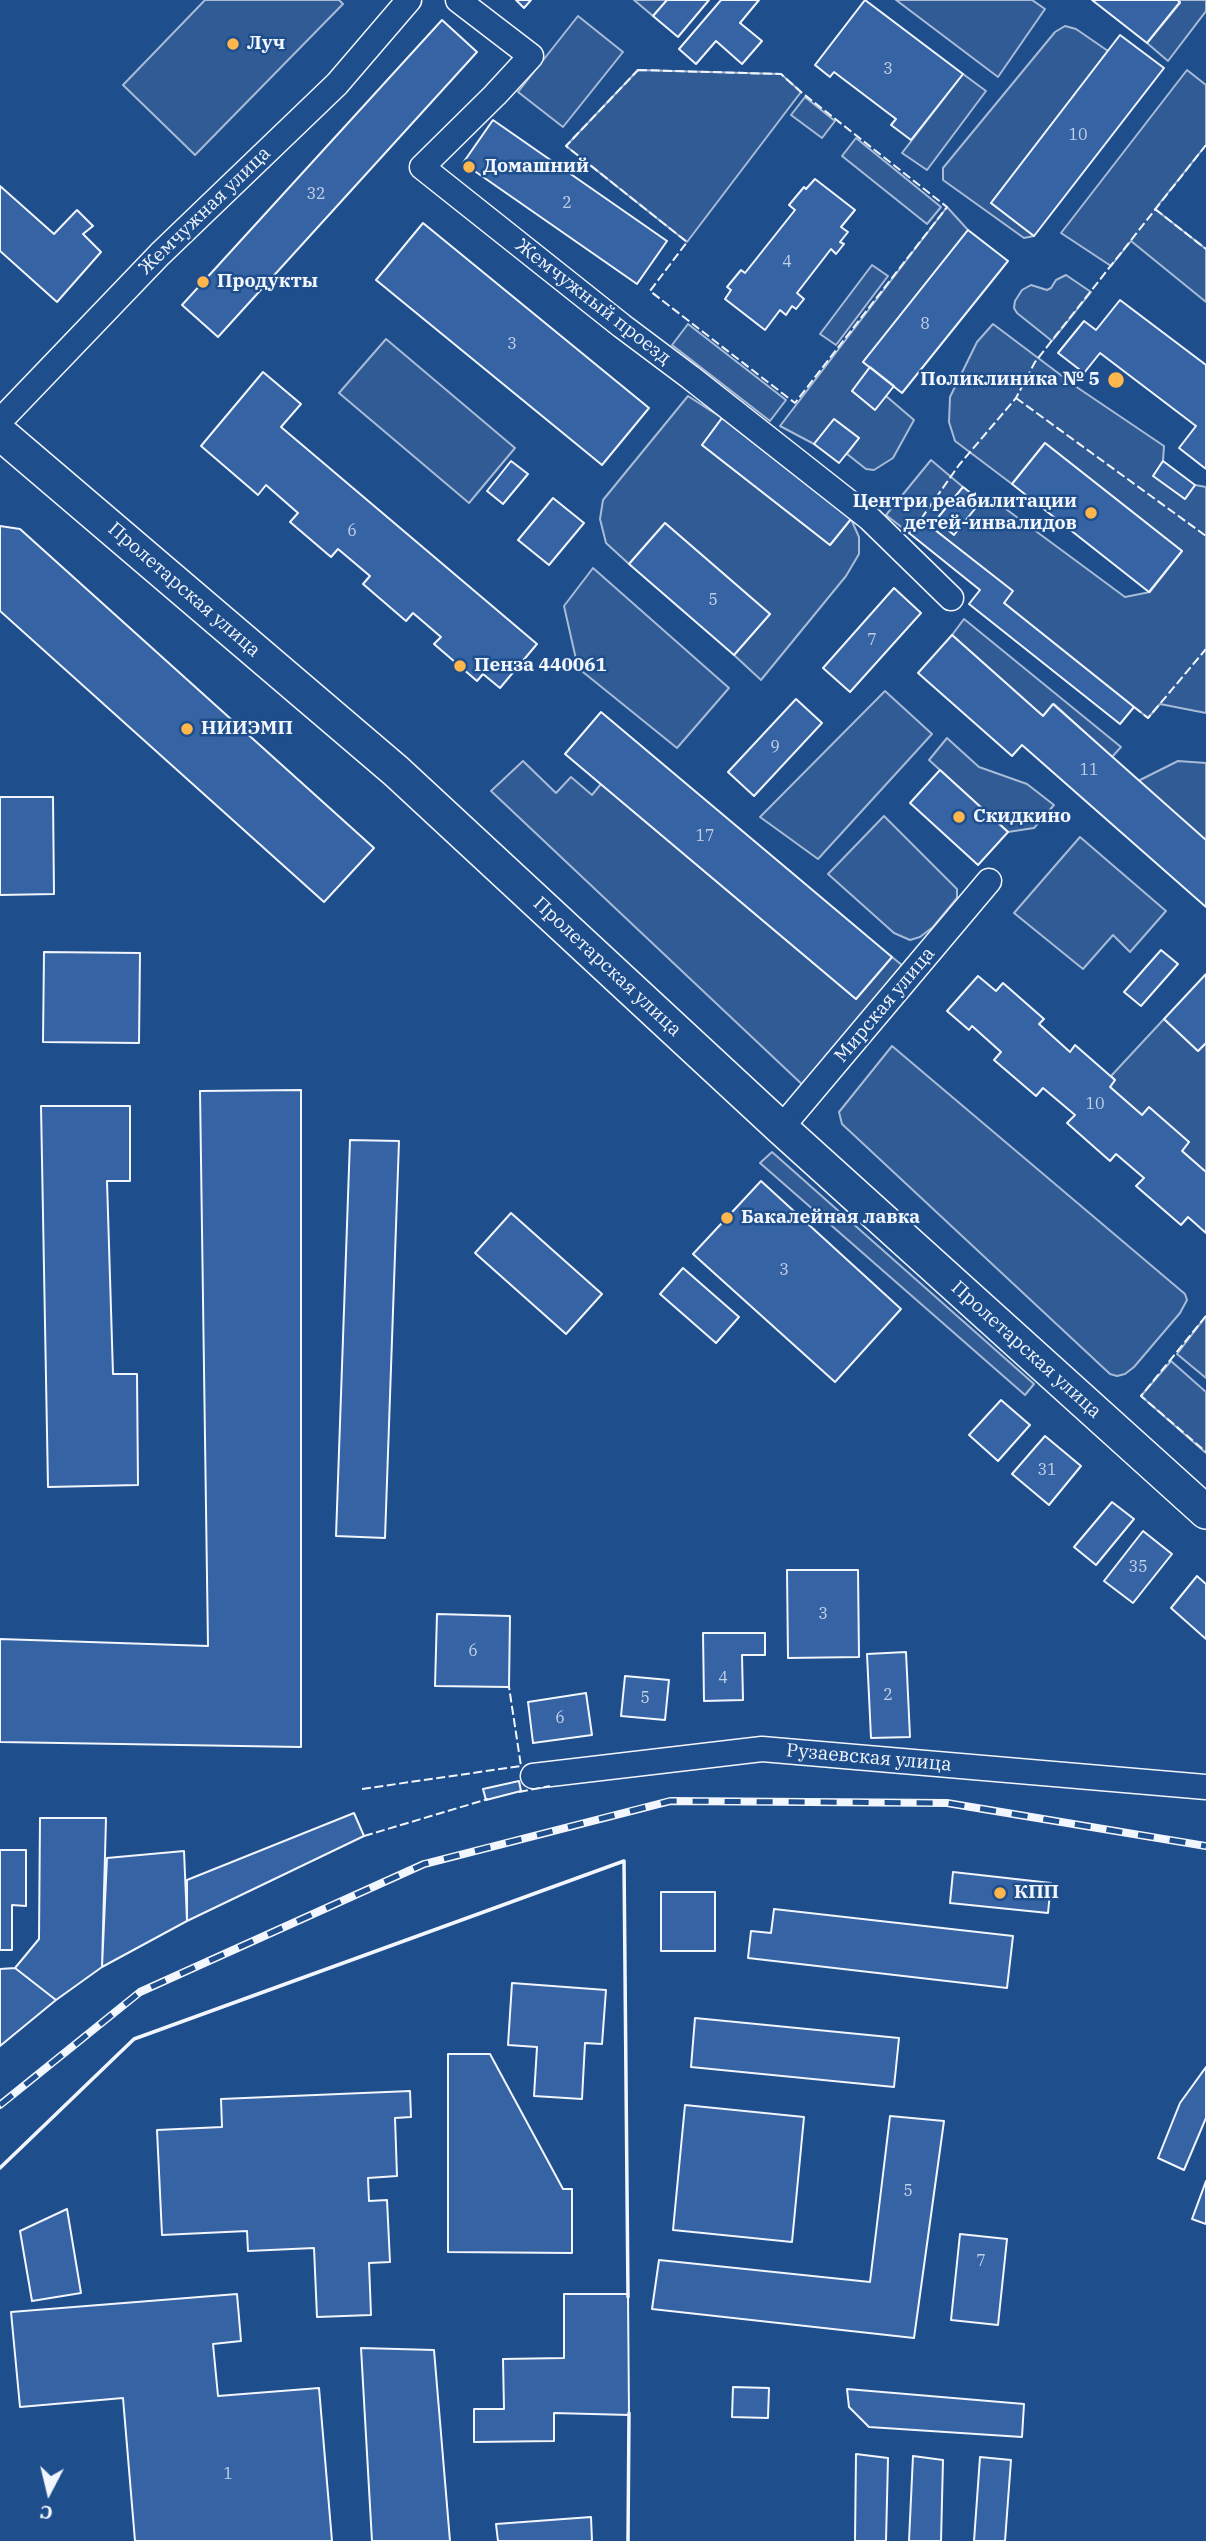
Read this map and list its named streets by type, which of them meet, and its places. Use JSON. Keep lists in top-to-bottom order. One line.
{"streets":{"main road":["Пролетарская улица"],"street":["Жемчужная улица","Жемчужный проезд","Мирская улица","Рузаевская улица"]},"crossings":[["Пролетарская улица","Мирская улица"]],"places":["Луч","Домашний","Продукты","Поликлиника № 5","Центри реабилитации детей-инвалидов","Пенза 440061","НИИЭМП","Скидкино","Бакалейная лавка","КПП"],"house_numbers":["3","10","32","2","4","8","3","6","5","7","9","11","17","10","3","31","35","3","6","4","2","5","6","5","7","1"],"north":"bottom"}
